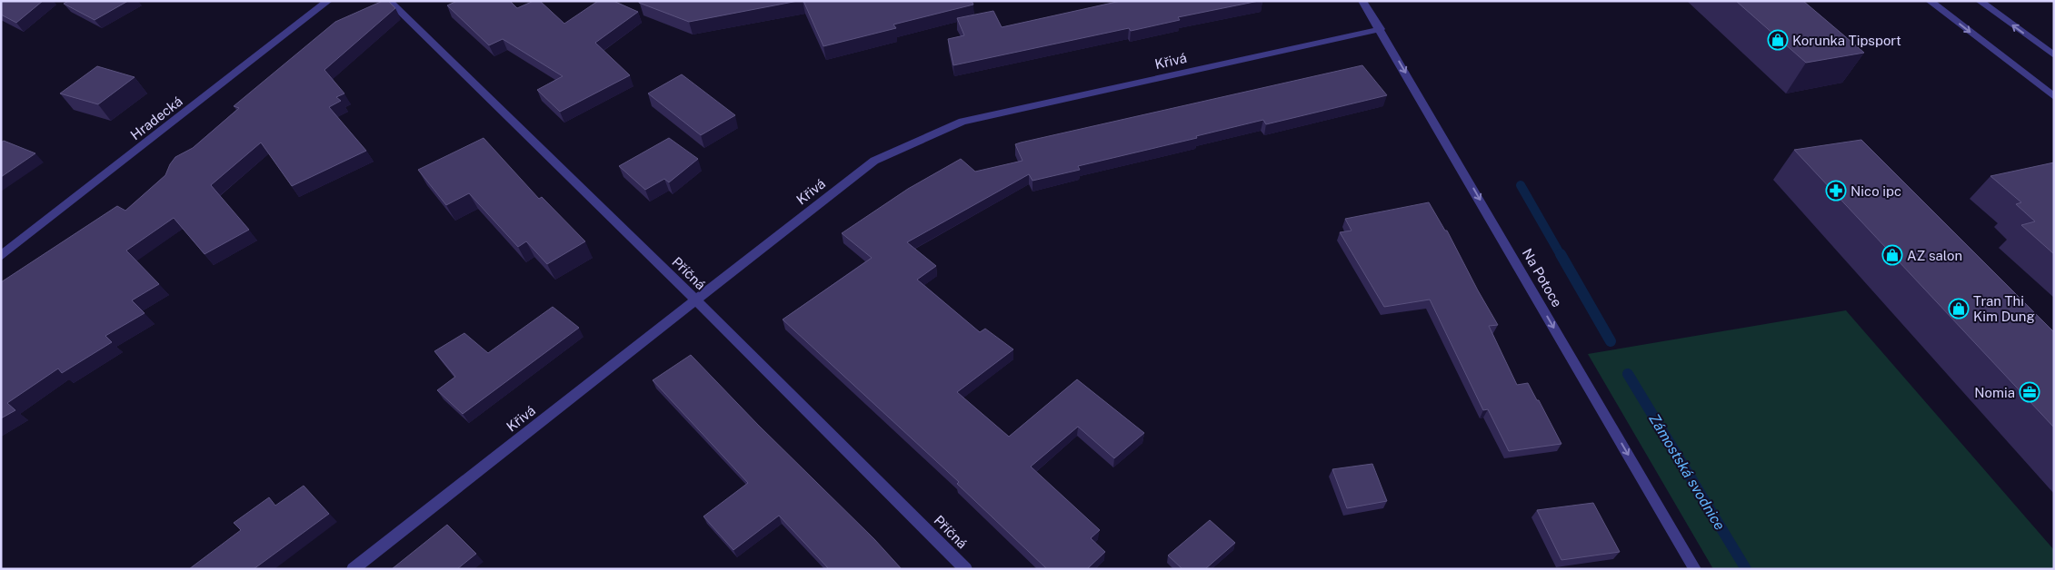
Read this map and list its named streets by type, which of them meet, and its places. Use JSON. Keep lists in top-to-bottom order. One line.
{"streets":{"street":["Křivá","Hradecká","Příčná","Na Potoce"]},"crossings":[["Křivá","Příčná"],["Křivá","Na Potoce"]],"one_way":["Na Potoce"],"water":["Zámostská svodnice"],"places":{"shop":["Korunka Tipsport","AZ salon","Tran Thi Kim Dung"],"pharmacy":["Nico ipc"],"office":["Nomia"]}}
